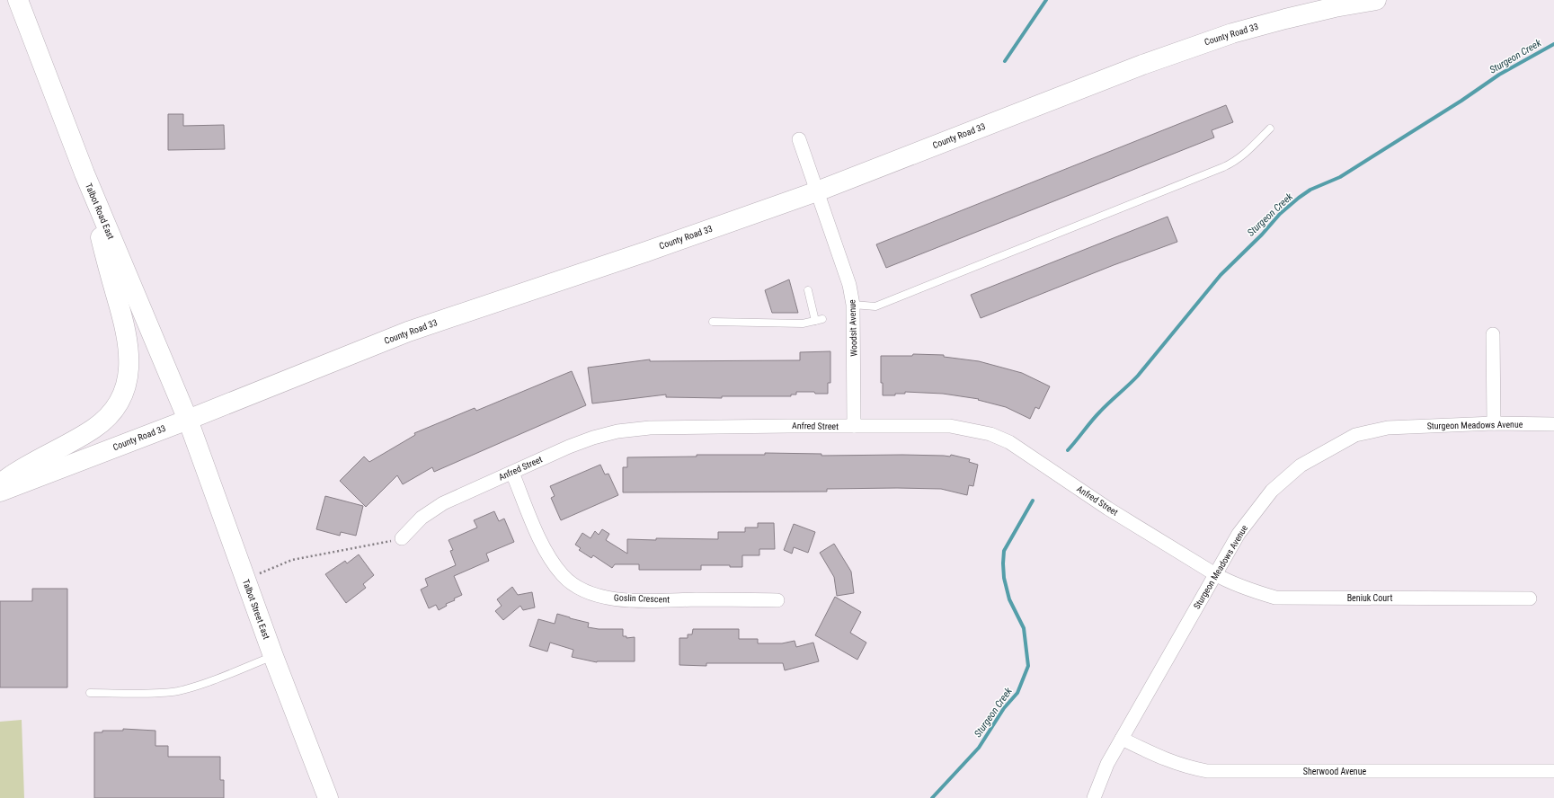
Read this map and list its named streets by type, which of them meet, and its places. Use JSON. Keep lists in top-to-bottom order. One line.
{"streets":{"main road":["County Road 33","Talbot Road East","Talbot Street East"],"street":["Woodsit Avenue","Sturgeon Meadows Avenue","Anfred Street","Beniuk Court","Goslin Crescent","Sherwood Avenue"]},"crossings":[["County Road 33","Talbot Road East"],["County Road 33","Woodsit Avenue"],["County Road 33","Talbot Street East"],["Talbot Road East","Talbot Street East"],["Woodsit Avenue","Anfred Street"],["Sturgeon Meadows Avenue","Anfred Street"],["Sturgeon Meadows Avenue","Beniuk Court"],["Sturgeon Meadows Avenue","Sherwood Avenue"],["Anfred Street","Beniuk Court"],["Anfred Street","Goslin Crescent"]],"water":["Sturgeon Creek"]}
